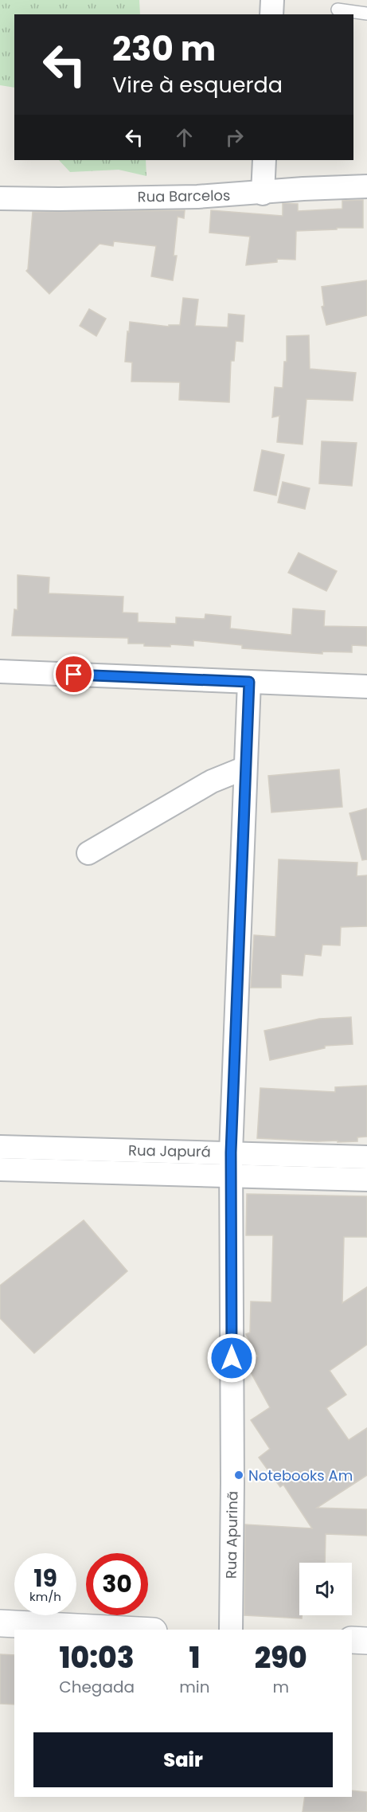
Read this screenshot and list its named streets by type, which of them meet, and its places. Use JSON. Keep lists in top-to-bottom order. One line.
{"streets":{"street":["Rua Barcelos","Rua Japurá","Rua Apurinã"]},"crossings":[["Rua Japurá","Rua Apurinã"]],"places":["Notebooks Am"],"page":{"turn":["230 m","Vire à esquerda"],"speed":"19 km/h","limit":"30","eta":["10:03","Chegada","1","min","290","m"],"buttons":"Sair"}}
